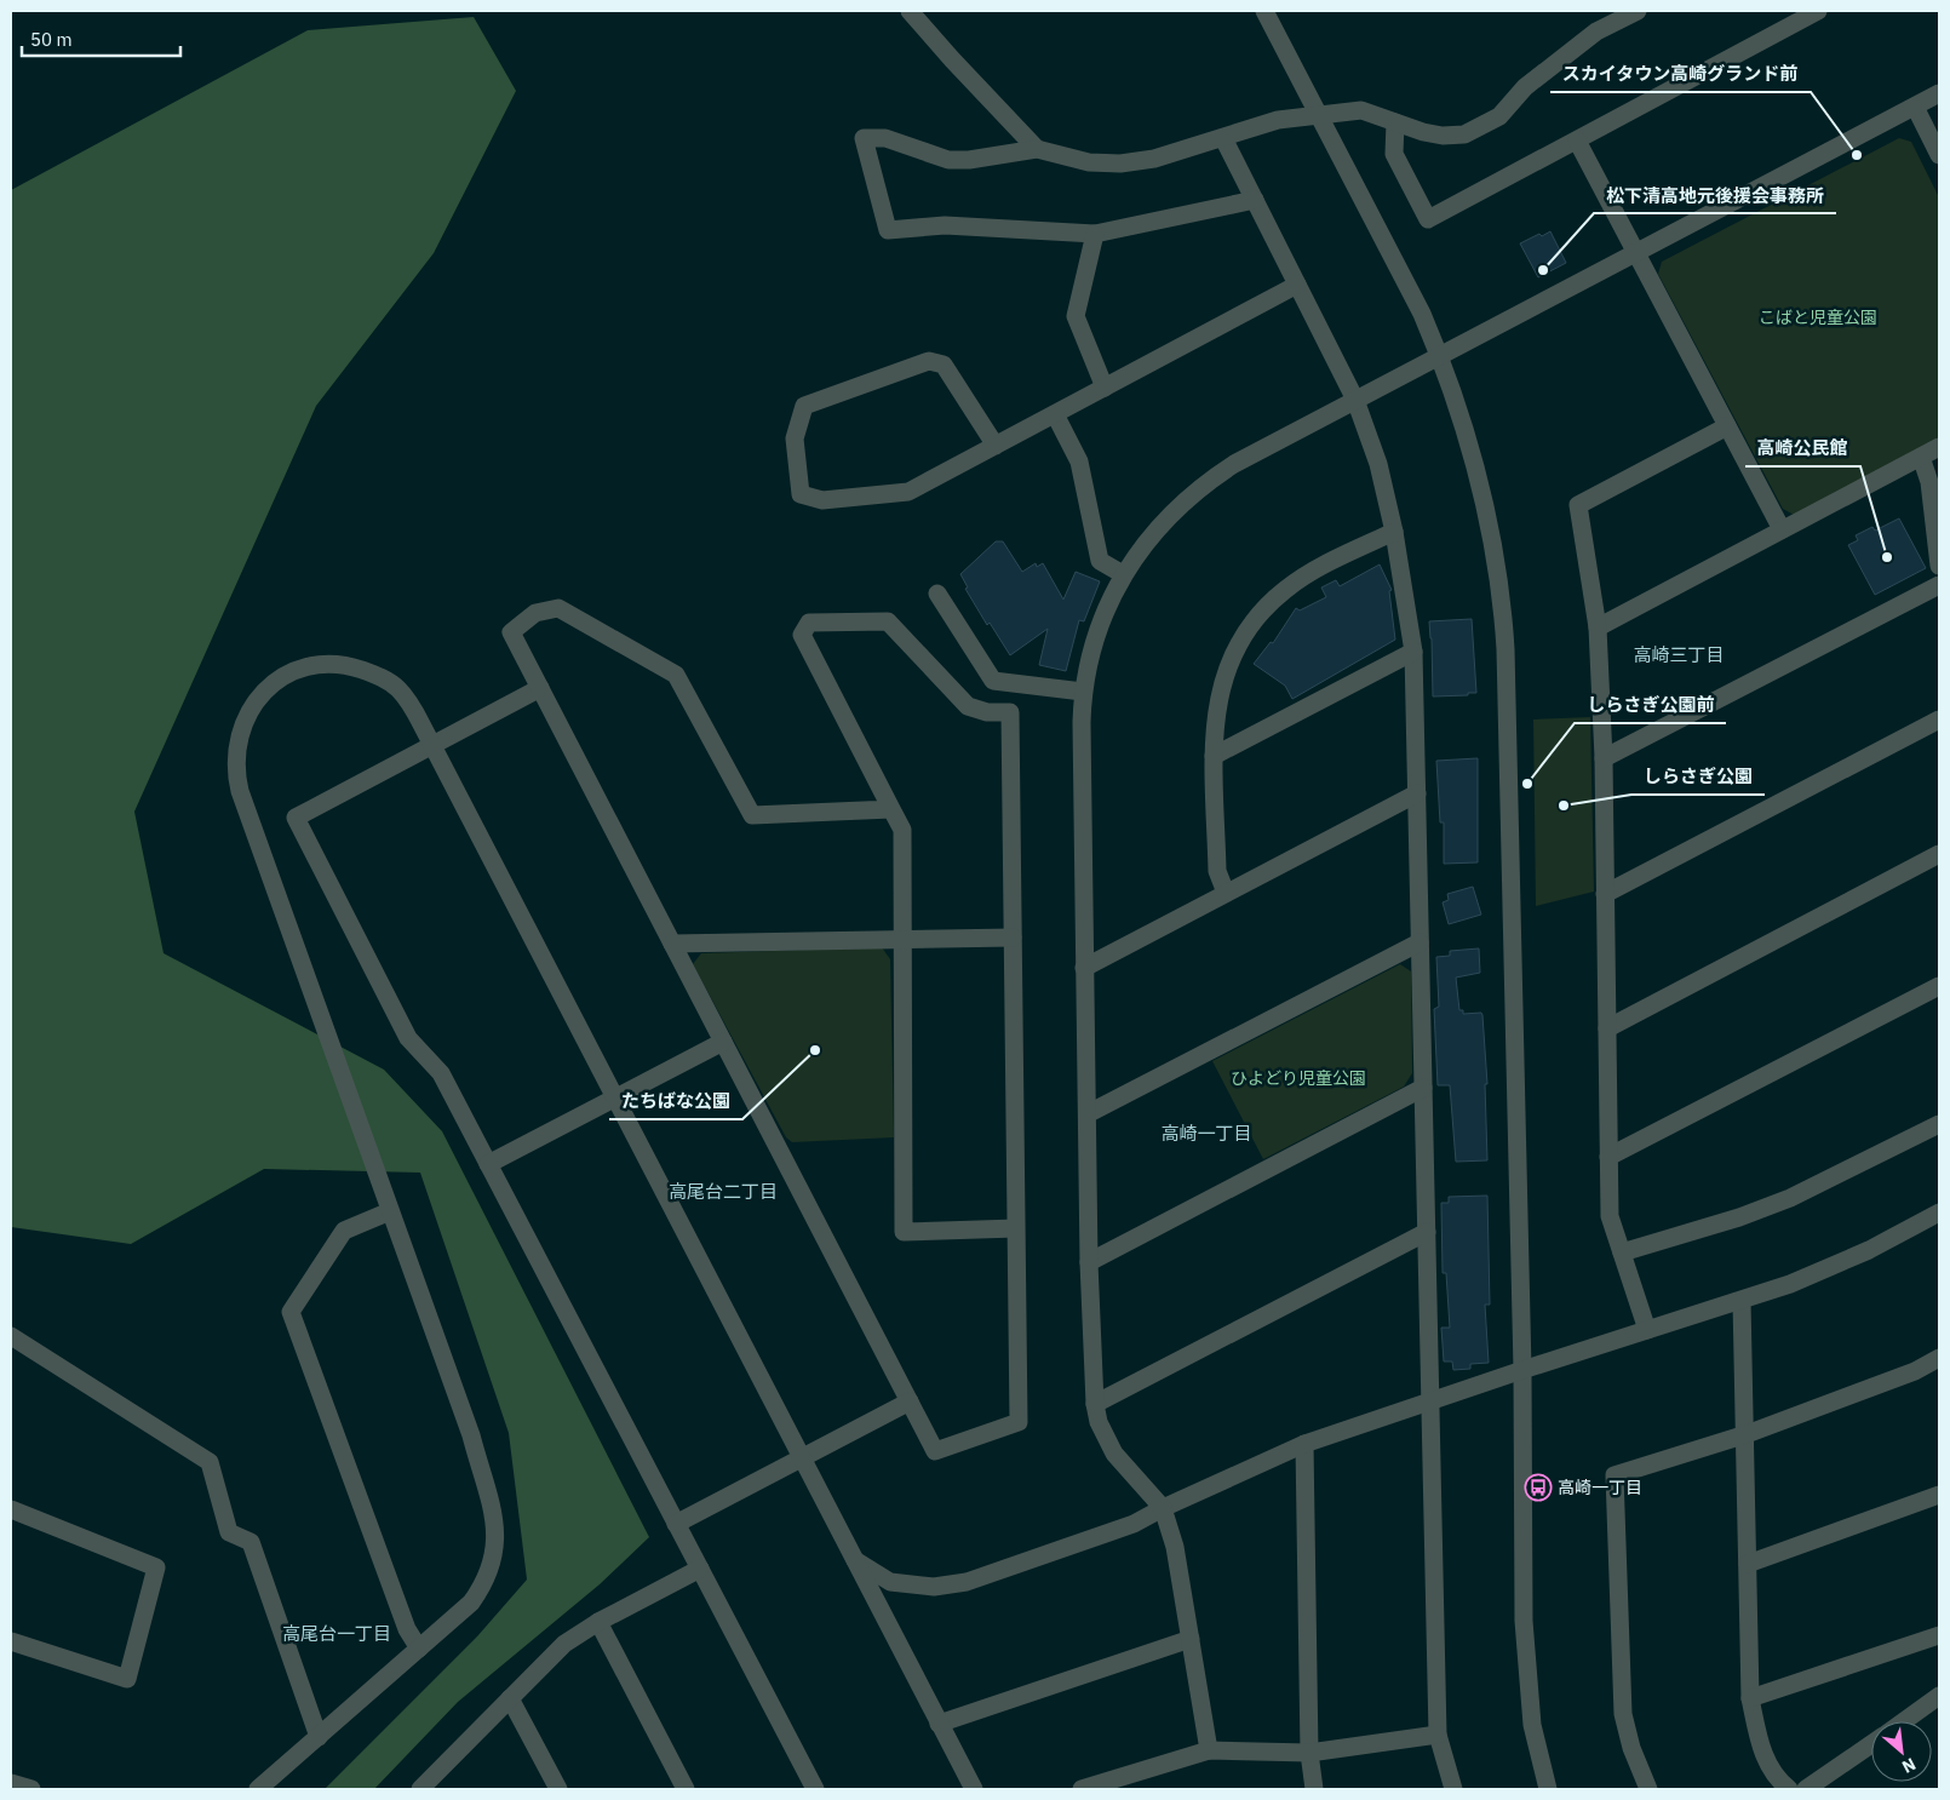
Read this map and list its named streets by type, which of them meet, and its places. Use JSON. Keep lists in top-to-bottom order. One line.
{"districts":["高崎三丁目","高崎一丁目","高尾台二丁目","高尾台一丁目"],"parks":["こばと児童公園","ひよどり児童公園"],"places":{"other":["スカイタウン高崎グランド前","松下清高地元後援会事務所","高崎公民館","しらさぎ公園前","しらさぎ公園","たちばな公園"],"bus stop":["高崎一丁目"]},"scale_bar":"50 m","north":"bottom right"}
